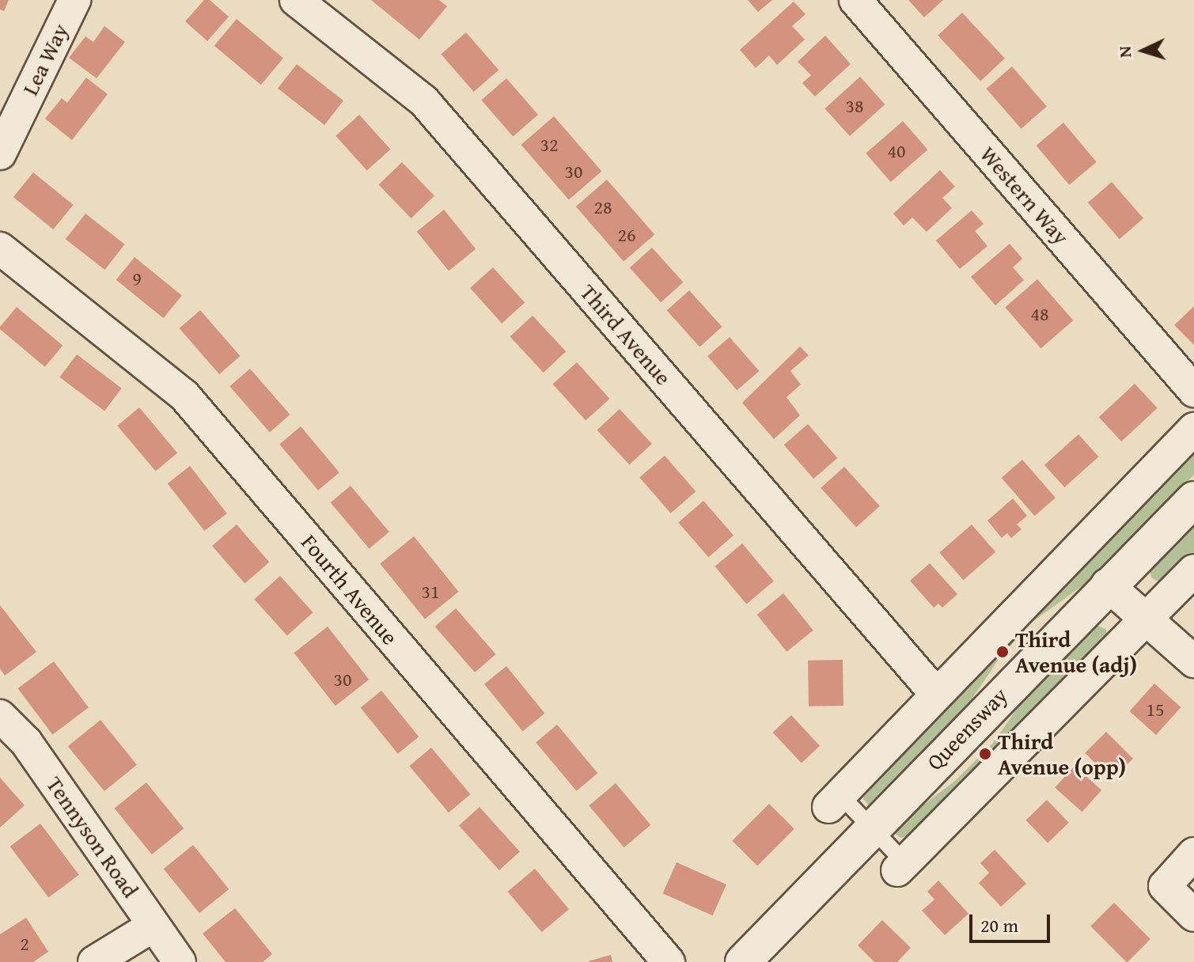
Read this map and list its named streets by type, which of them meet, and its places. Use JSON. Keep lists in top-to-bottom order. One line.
{"streets":{"street":["Lea Way","Western Way","Third Avenue","Fourth Avenue","Queensway","Tennyson Road"]},"places":["Third Avenue (adj)","Third Avenue (opp)"],"house_numbers":["38","32","40","30","28","26","9","48","31","30","15","2"],"scale_bar":"20 m","north":"left"}
